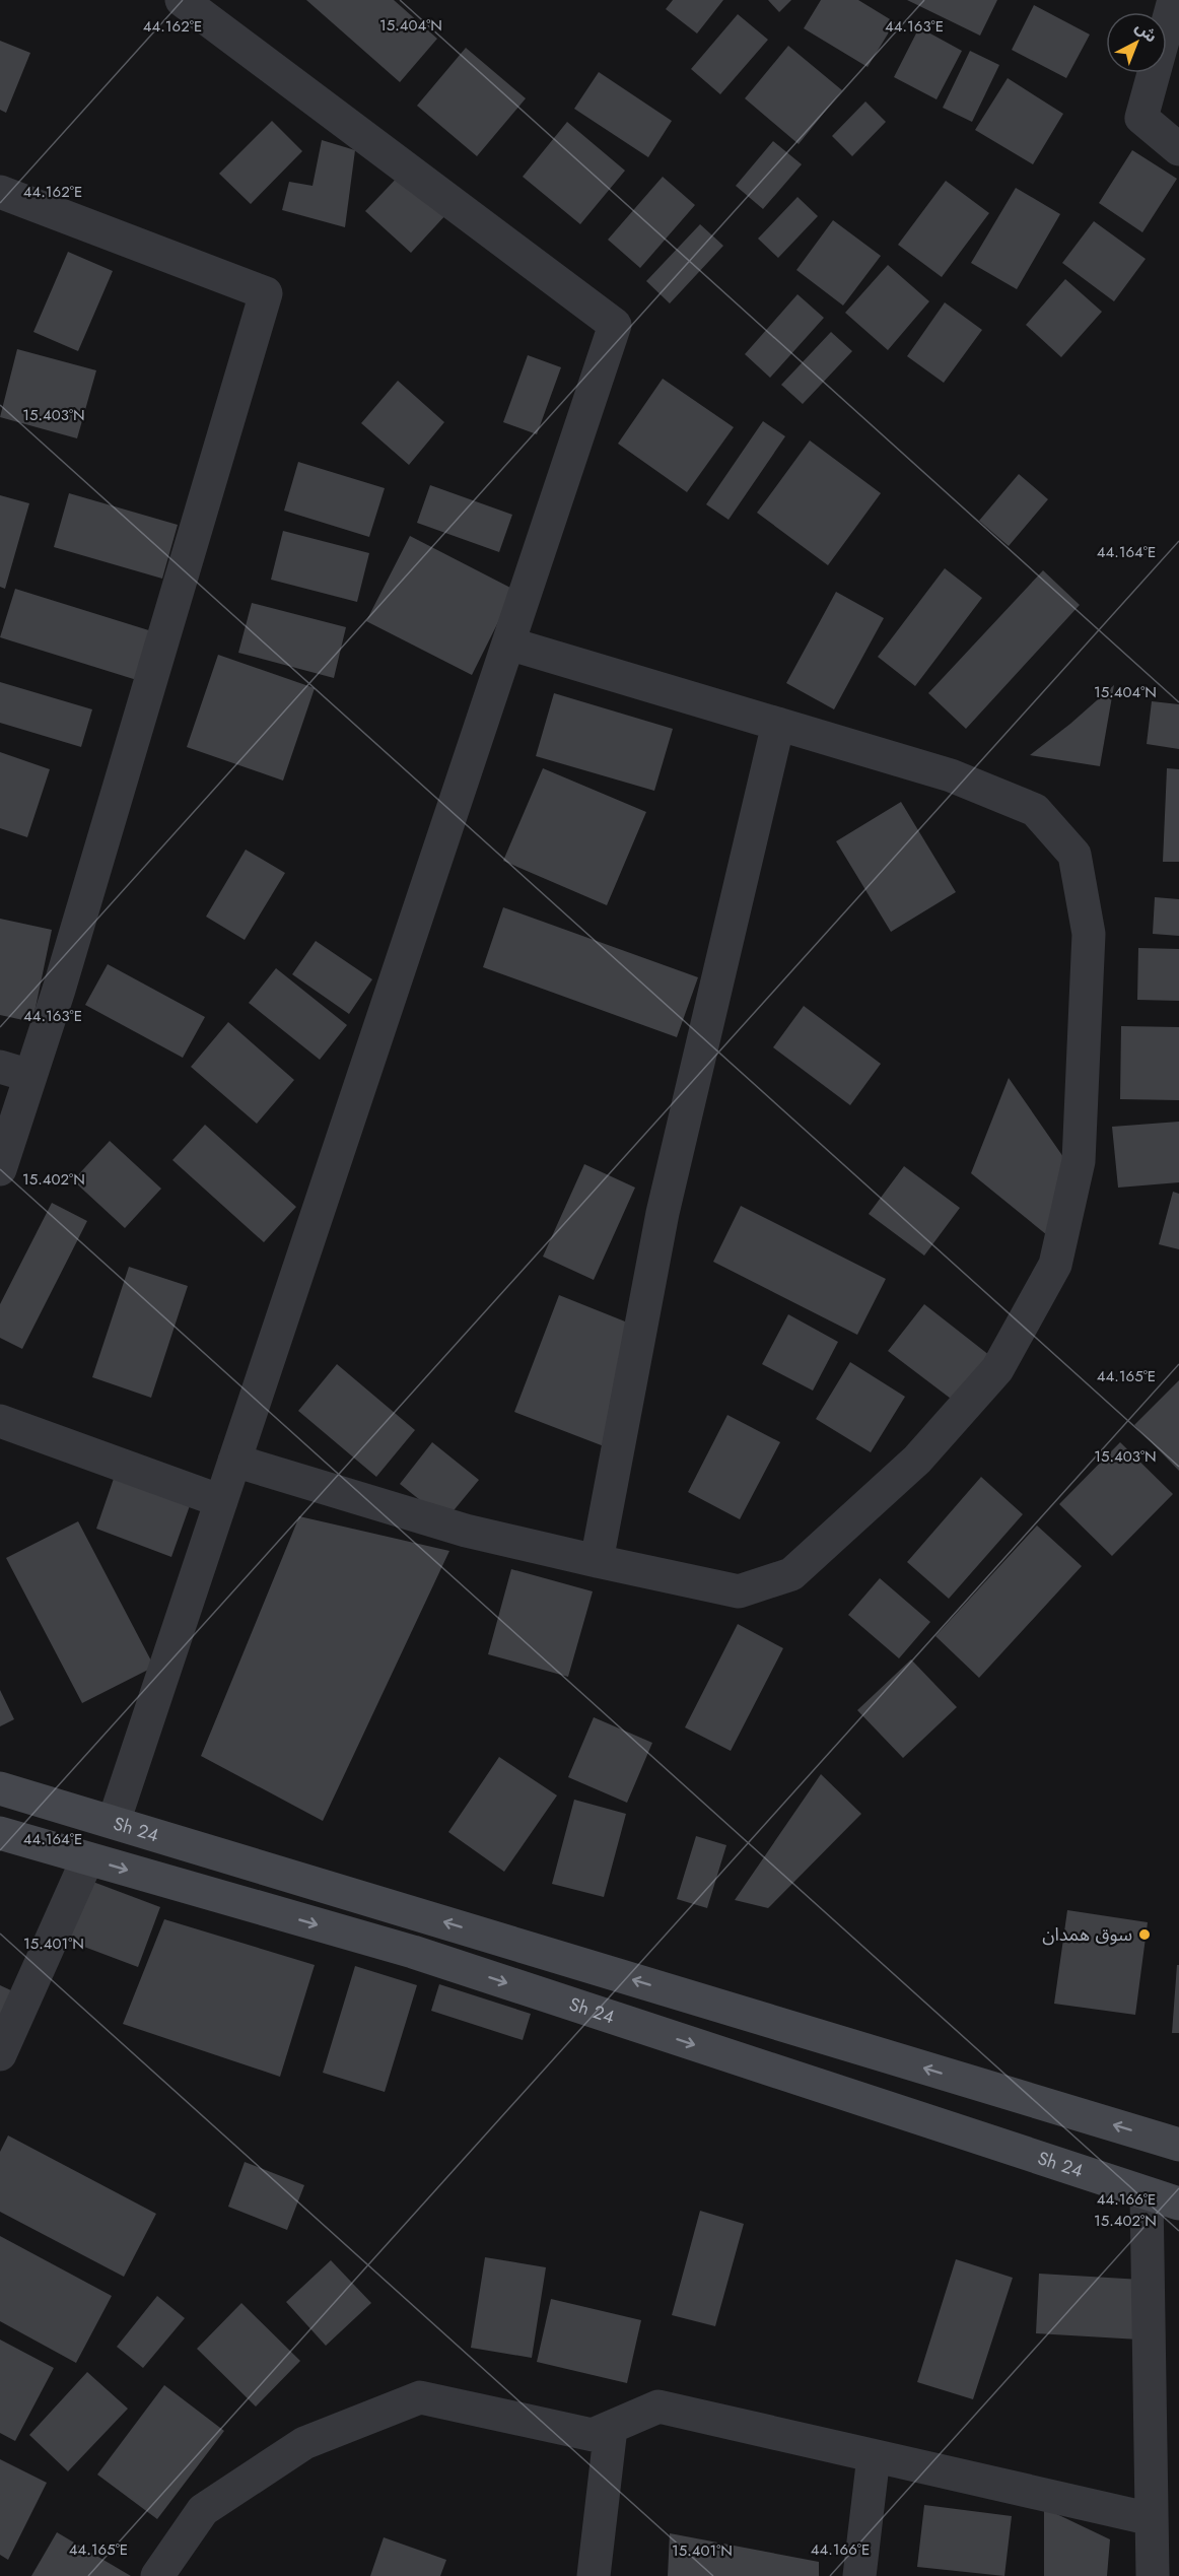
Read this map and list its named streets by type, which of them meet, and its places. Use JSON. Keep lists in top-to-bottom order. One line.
{"streets":{"street":["Sh 24"]},"places":["سوق همدان"],"north":"top right","coordinates":["15.404°N","44.162°E","44.163°E","15.403°N","44.164°E","15.402°N","44.165°E","15.401°N","44.166°E"]}
